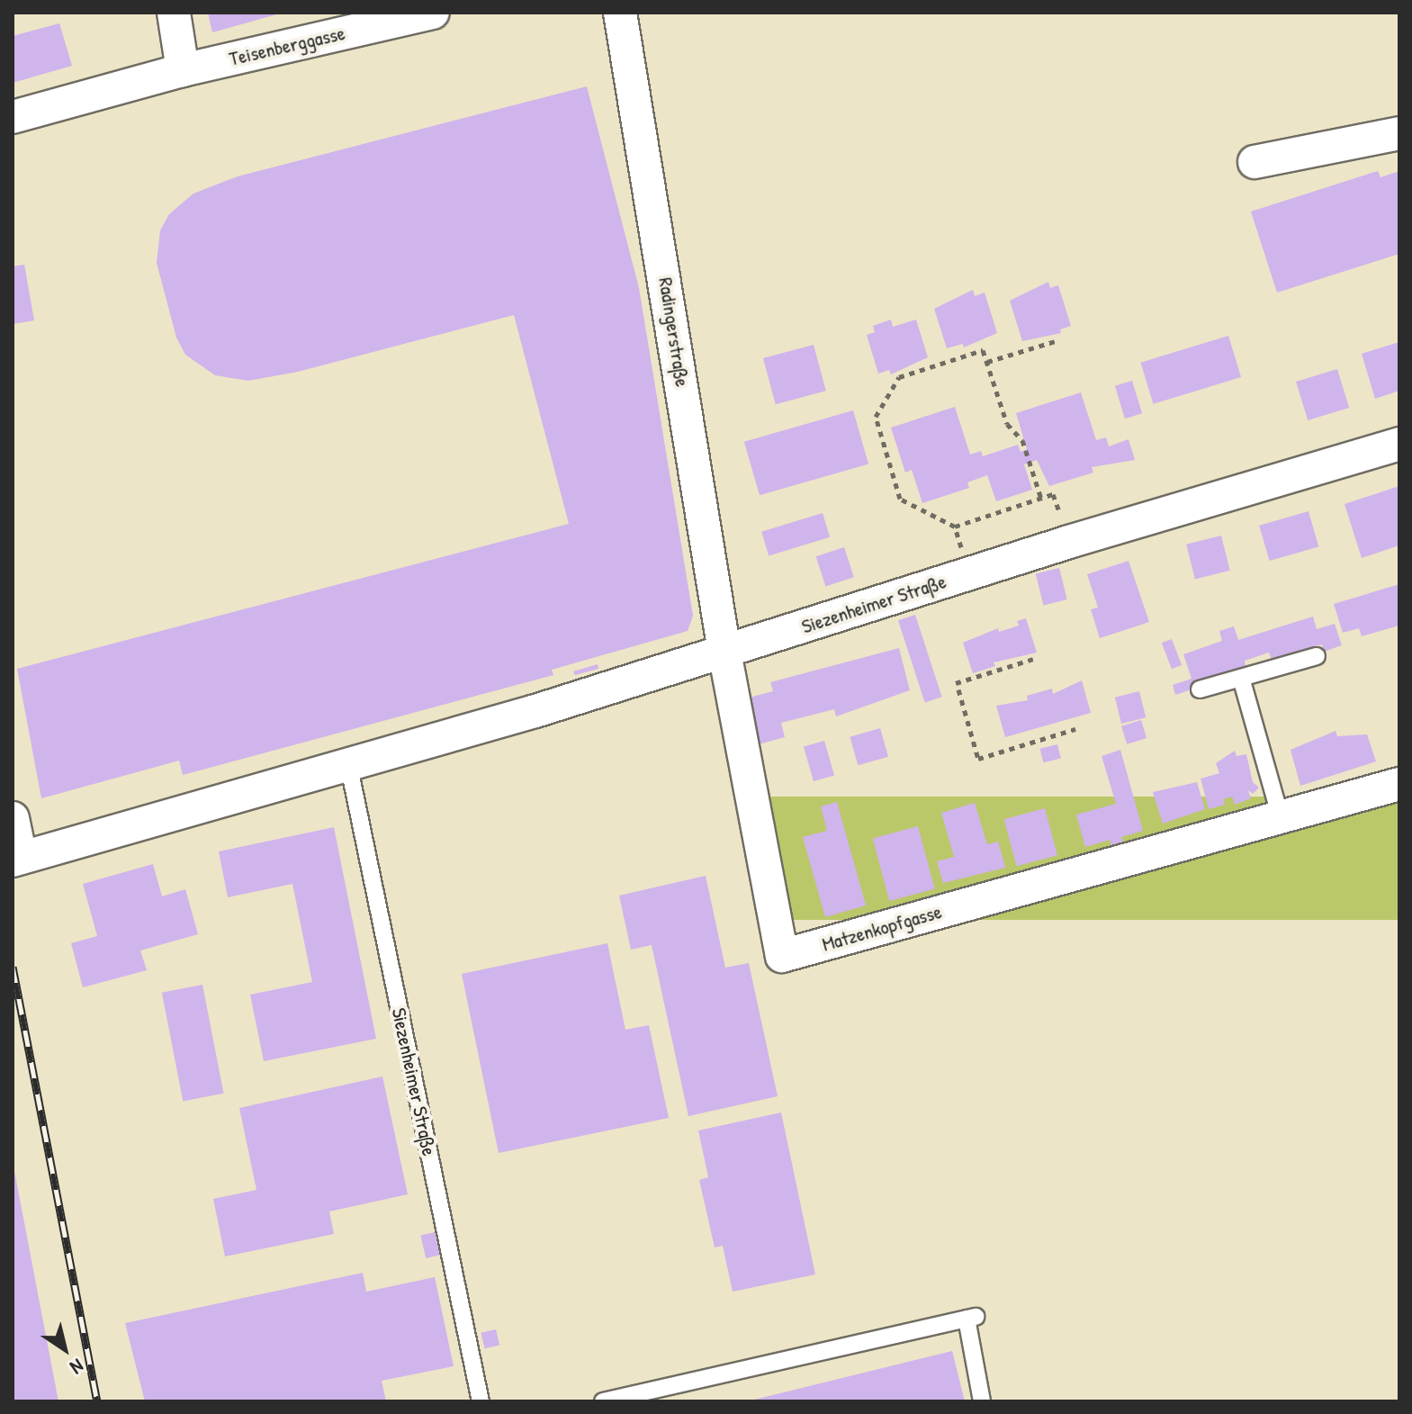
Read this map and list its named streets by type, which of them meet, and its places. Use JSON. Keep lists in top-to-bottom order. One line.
{"streets":{"street":["Teisenberggasse","Radingerstraße","Siezenheimer Straße","Matzenkopfgasse"]},"crossings":[["Radingerstraße","Siezenheimer Straße"],["Radingerstraße","Matzenkopfgasse"],["Siezenheimer Straße","Matzenkopfgasse"]],"north":"bottom right"}
